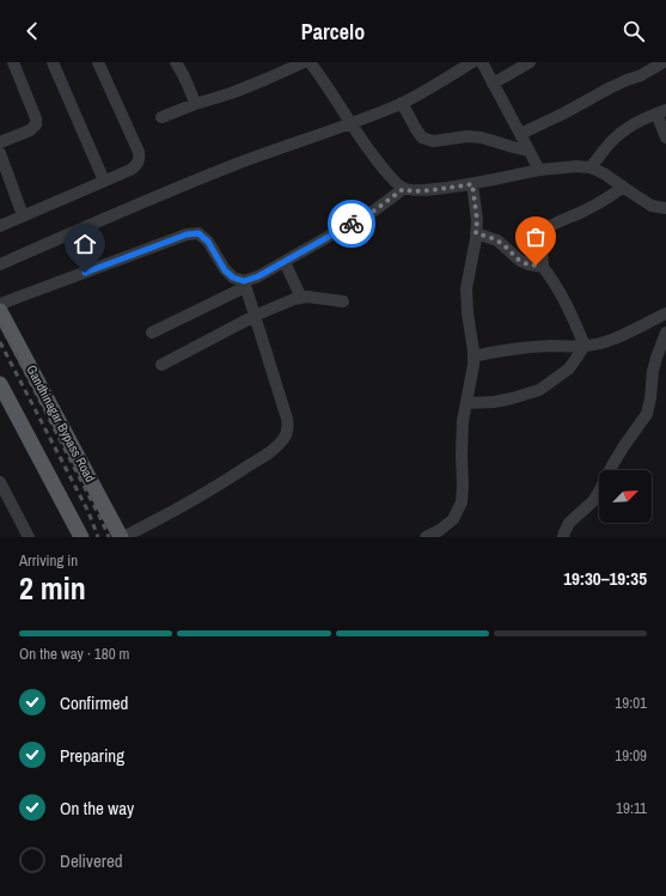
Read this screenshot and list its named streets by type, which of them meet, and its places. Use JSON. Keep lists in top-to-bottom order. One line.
{"streets":{"main road":["Gandhinagar Bypass Road"]},"north":"top right","page":{"header":"Parcelo","heading":["2 min","Arriving in","19:30–19:35"],"bar":"On the way · 180 m","list":[["Confirmed","19:01"],["Preparing","19:09"],["On the way","19:11"],"Delivered"]}}
